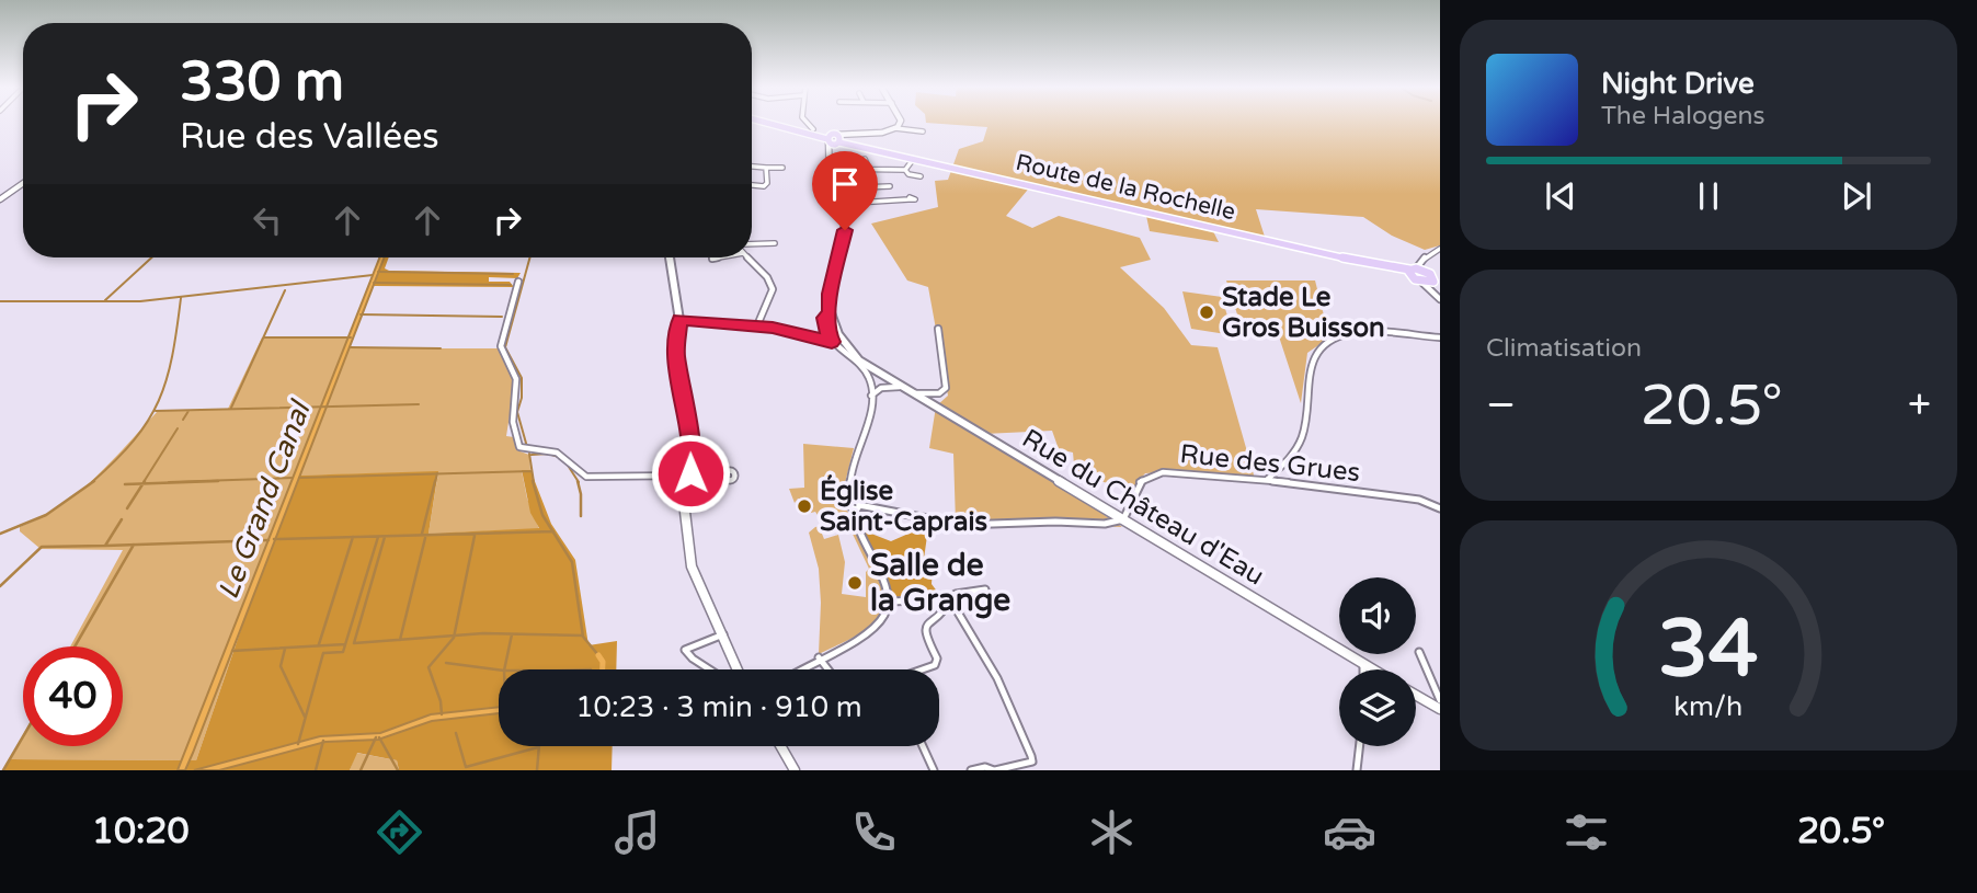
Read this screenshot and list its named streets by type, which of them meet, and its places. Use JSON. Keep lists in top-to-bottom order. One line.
{"streets":{"main road":["Route de la Rochelle","Rue du Château d'Eau"],"street":["Rue des Grues"]},"crossings":[["Rue des Grues","Rue du Château d'Eau"]],"water":["Le Grand Canal"],"places":["Stade Le Gros Buisson","Église Saint-Caprais","Salle de la Grange"],"page":{"turn":["330 m","Rue des Vallées"],"song":["Night Drive","The Halogens"],"tile":"Climatisation","heat":["−","20.5°","+"],"limit":"40","trip":"10:23 · 3 min · 910 m","tabs":["10:20","20.5°"],"gauge":["34","km/h"]}}
